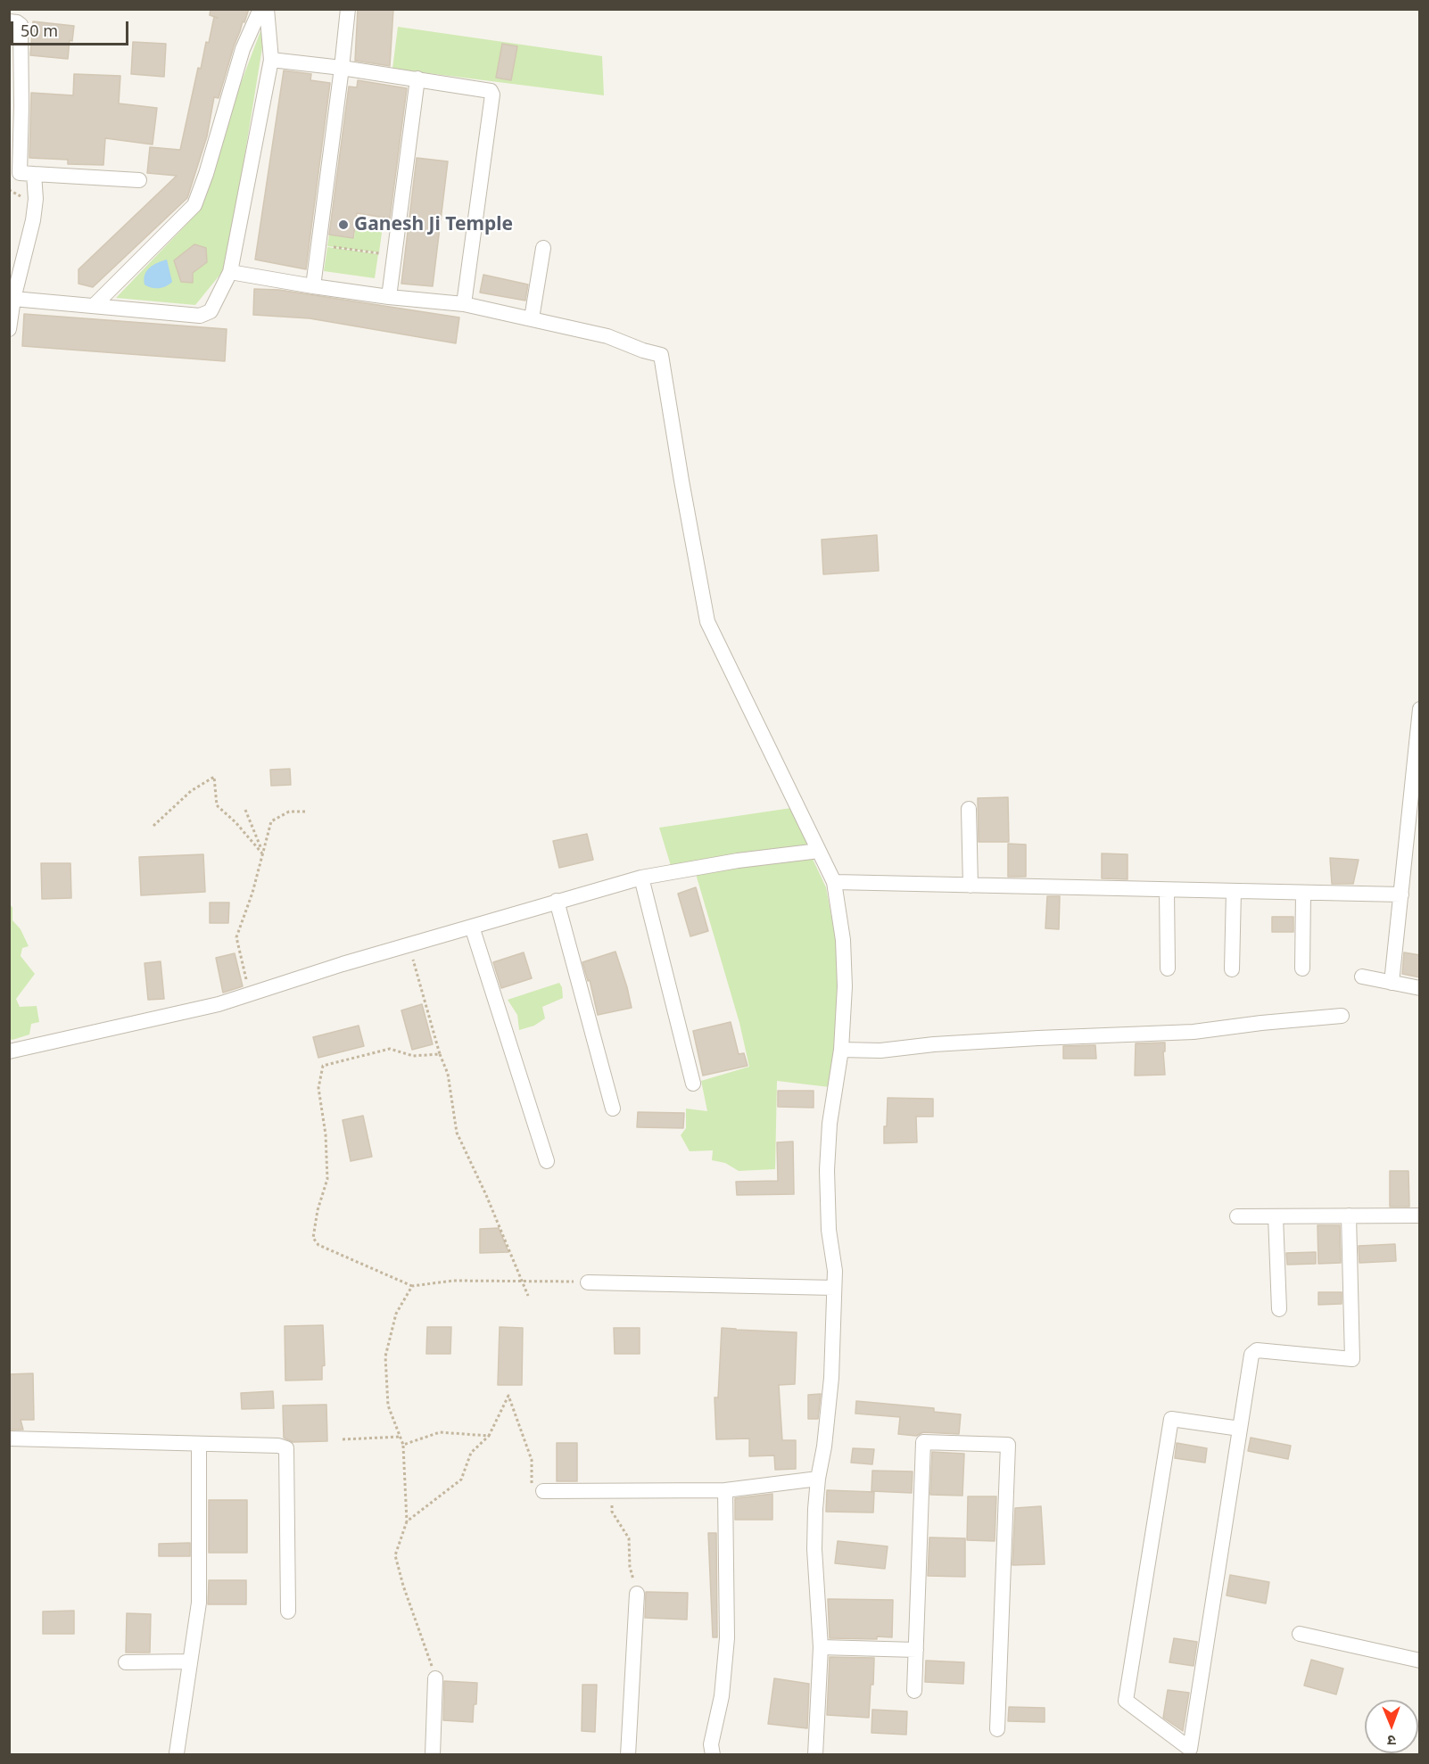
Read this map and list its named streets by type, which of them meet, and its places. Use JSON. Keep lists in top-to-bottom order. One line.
{"places":["Ganesh Ji Temple"],"scale_bar":"50 m","north":"bottom"}
